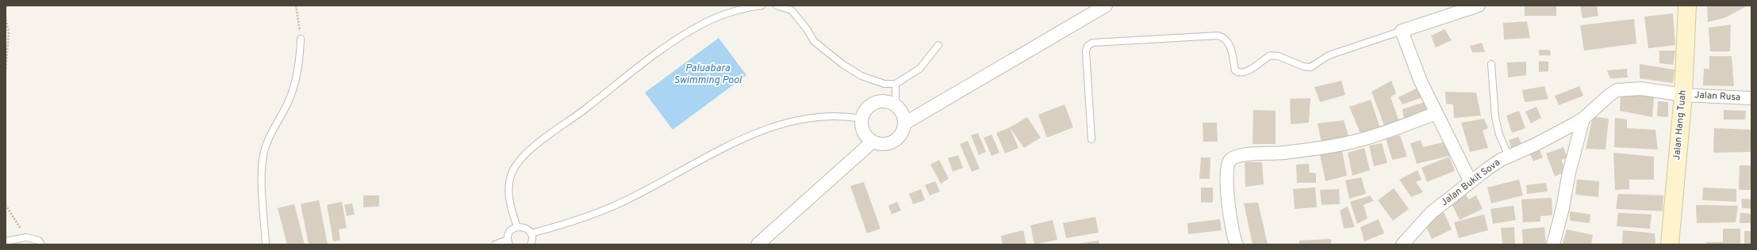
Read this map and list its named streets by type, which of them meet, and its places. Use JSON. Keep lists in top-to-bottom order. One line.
{"streets":{"street":["Jalan Rusa","Jalan Hang Tuah","Jalan Bukit Sova"]},"crossings":[["Jalan Rusa","Jalan Hang Tuah"],["Jalan Rusa","Jalan Bukit Sova"],["Jalan Hang Tuah","Jalan Bukit Sova"]],"water":["Paluabara Swimming Pool"]}
